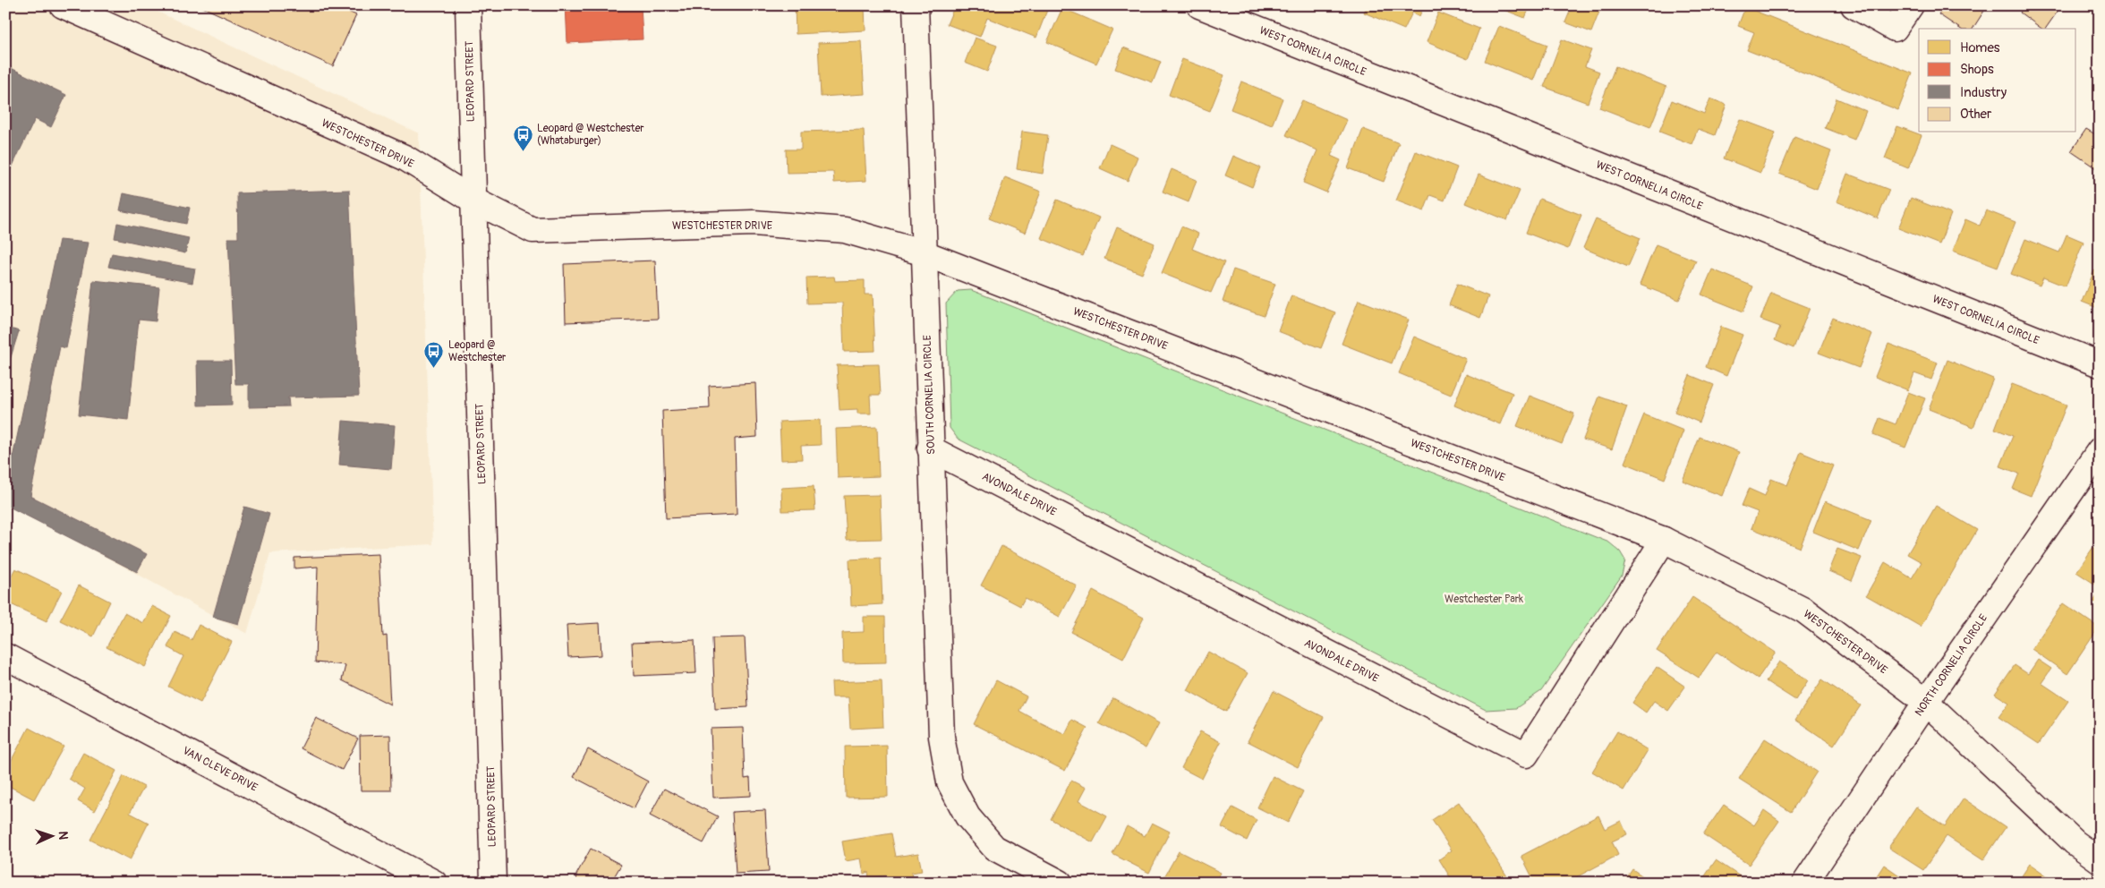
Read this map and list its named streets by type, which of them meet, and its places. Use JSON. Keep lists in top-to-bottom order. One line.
{"streets":{"street":["WEST CORNELIA CIRCLE","LEOPARD STREET","WESTCHESTER DRIVE","SOUTH CORNELIA CIRCLE","AVONDALE DRIVE","NORTH CORNELIA CIRCLE","VAN CLEVE DRIVE"]},"crossings":[["LEOPARD STREET","WESTCHESTER DRIVE"],["WESTCHESTER DRIVE","SOUTH CORNELIA CIRCLE"],["WESTCHESTER DRIVE","AVONDALE DRIVE"],["WESTCHESTER DRIVE","NORTH CORNELIA CIRCLE"],["SOUTH CORNELIA CIRCLE","AVONDALE DRIVE"]],"parks":["Westchester Park"],"places":{"bus stop":["Leopard @ Westchester (Whataburger)","Leopard @ Westchester"]},"legend":["Homes","Shops","Industry","Other"],"north":"right"}
